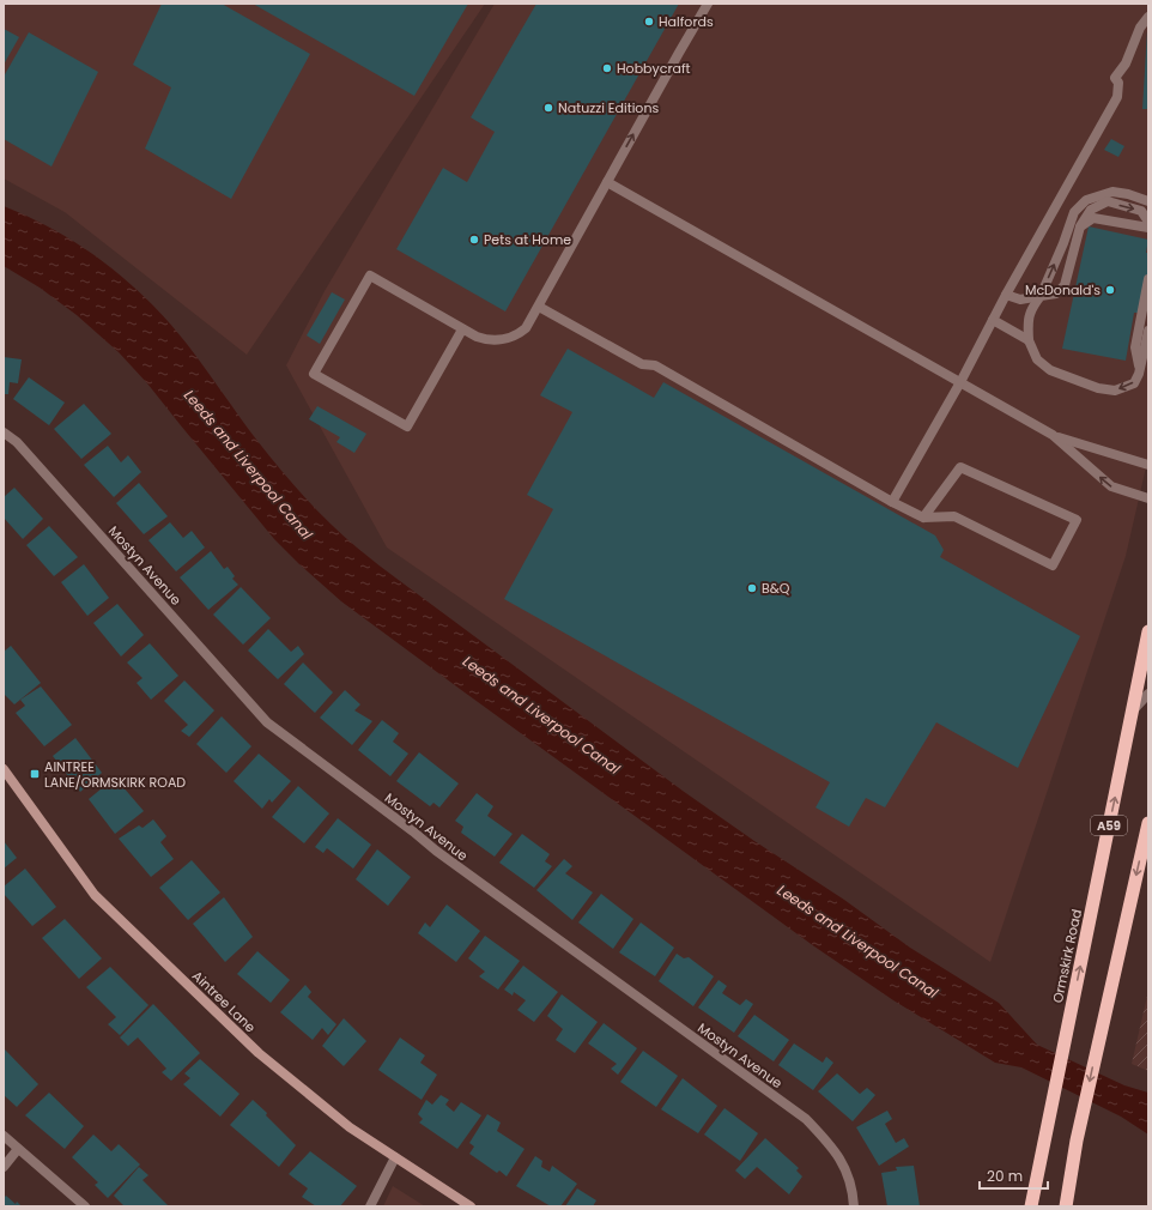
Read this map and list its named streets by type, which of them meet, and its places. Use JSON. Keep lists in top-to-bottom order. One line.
{"streets":{"highway":["A59","Ormskirk Road"],"main road":["Aintree Lane"],"street":["Mostyn Avenue"]},"water":["Leeds and Liverpool Canal"],"places":{"other":["Halfords","Hobbycraft","Natuzzi Editions","Pets at Home","McDonald's","B&Q"],"transit":["AINTREE LANE/ORMSKIRK ROAD"]},"scale_bar":"20 m"}
